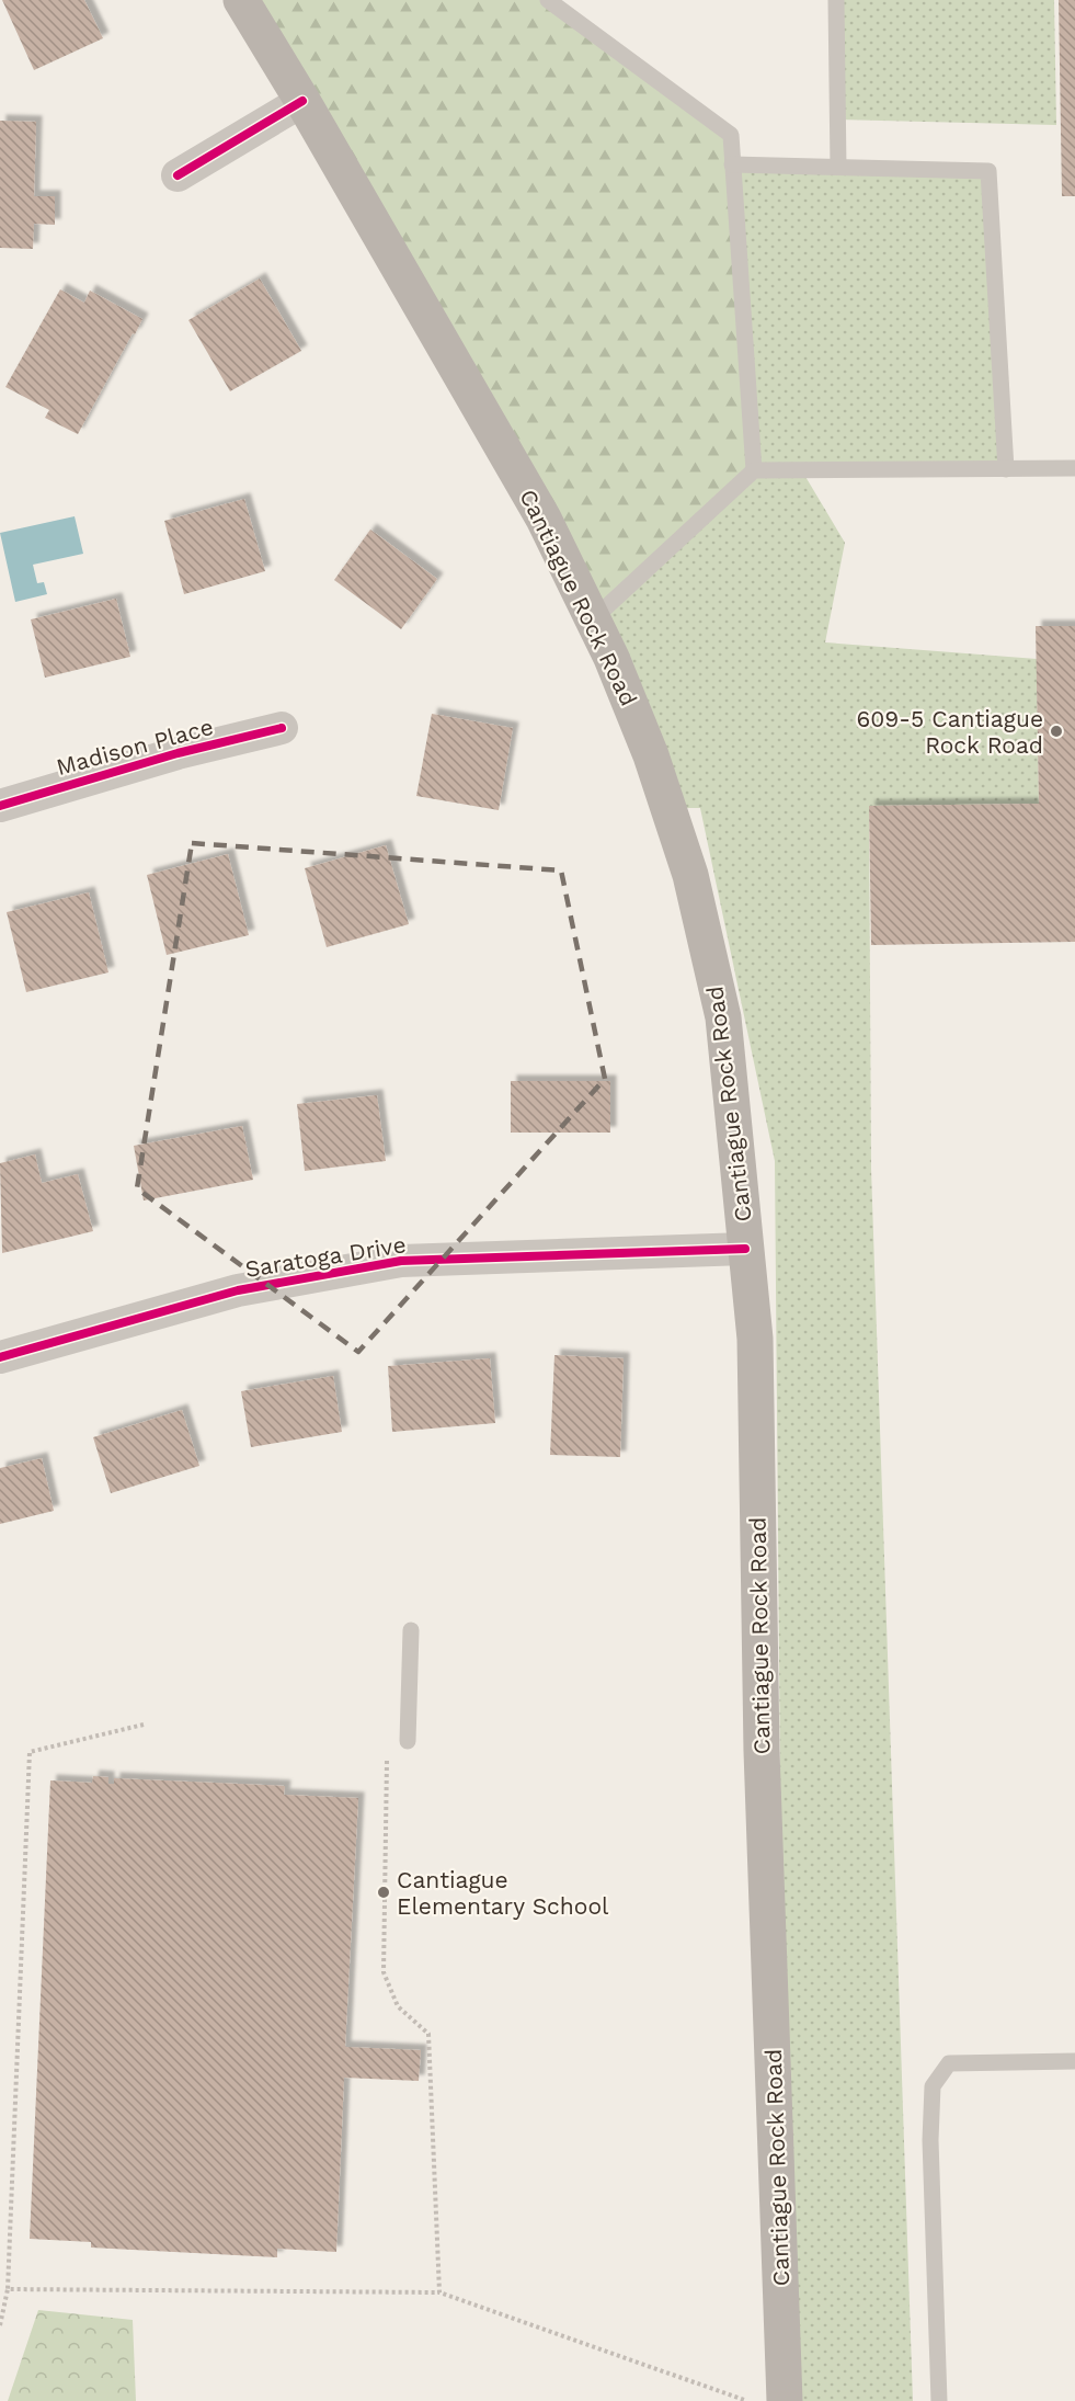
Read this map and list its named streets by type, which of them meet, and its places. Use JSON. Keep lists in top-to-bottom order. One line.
{"streets":{"main road":["Cantiague Rock Road"],"street":["Madison Place","Saratoga Drive"]},"crossings":[["Cantiague Rock Road","Saratoga Drive"]],"places":["609-5 Cantiague Rock Road","Cantiague Elementary School"]}
